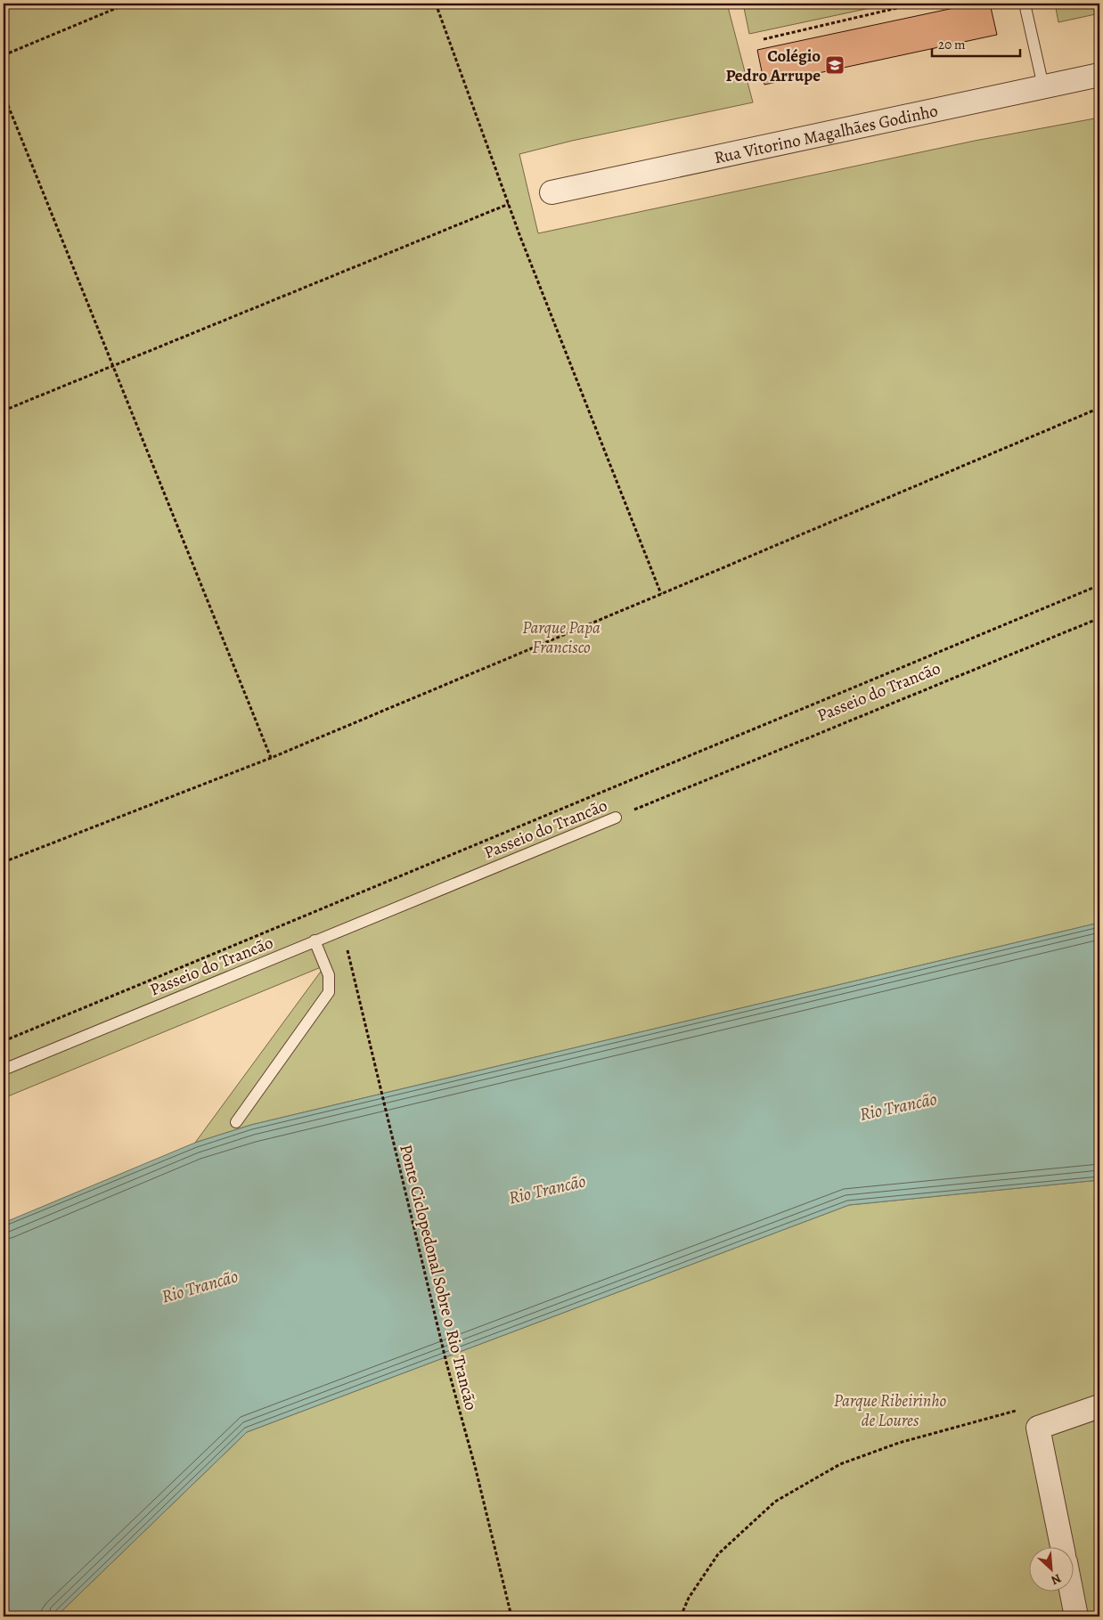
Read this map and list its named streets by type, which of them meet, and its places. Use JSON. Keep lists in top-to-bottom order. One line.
{"streets":{"street":["Rua Vitorino Magalhães Godinho"],"lane":["Passeio do Trancão"],"path":["Ponte Ciclopedonal Sobre o Rio Trancão"]},"water":["Rio Trancão"],"parks":["Parque Papa Francisco","Parque Ribeirinho de Loures"],"places":{"school or university":["Colégio Pedro Arrupe"]},"scale_bar":"20 m","north":"bottom right"}
